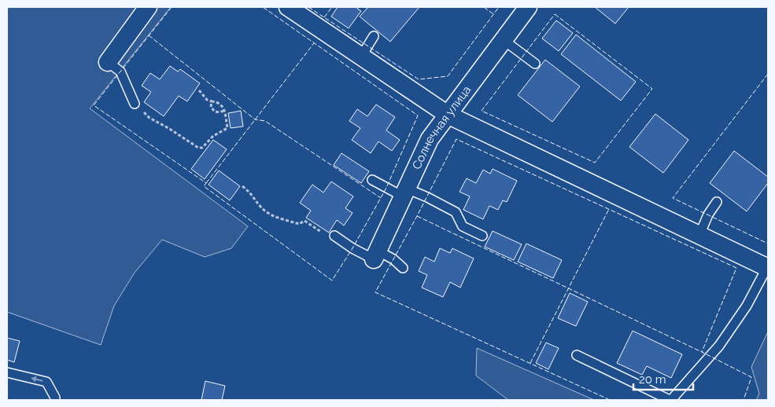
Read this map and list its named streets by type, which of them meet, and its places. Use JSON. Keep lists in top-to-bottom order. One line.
{"streets":{"street":["Солнечная улица"]},"scale_bar":"20 m"}
